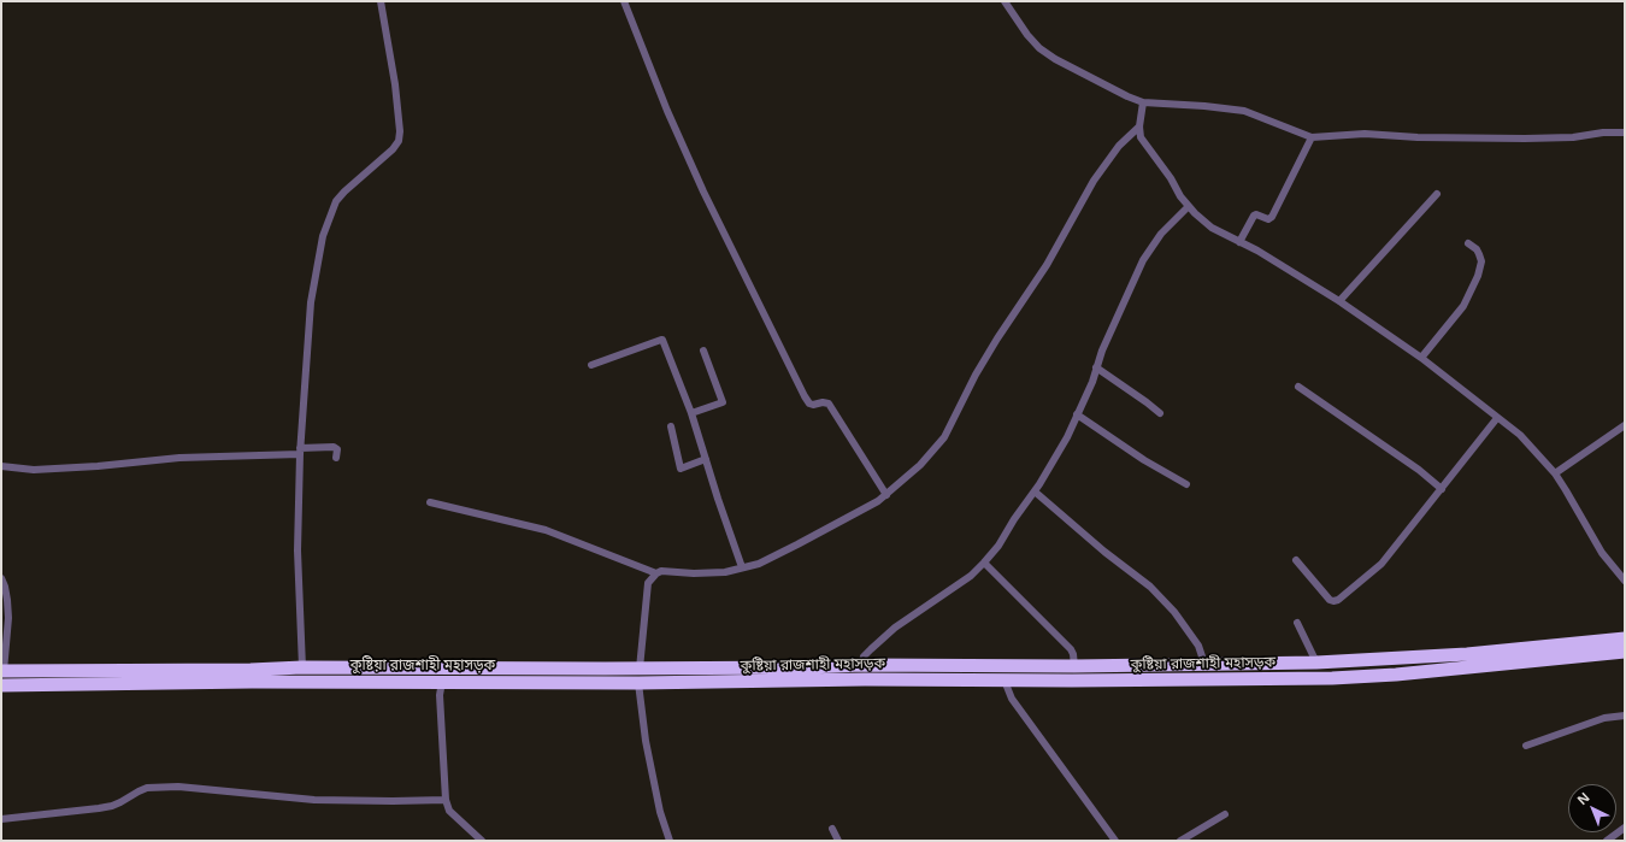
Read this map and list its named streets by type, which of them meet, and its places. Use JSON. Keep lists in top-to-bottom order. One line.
{"streets":{"highway":["কুষ্টিয়া রাজশাহী মহাসড়ক"]},"north":"top left"}
